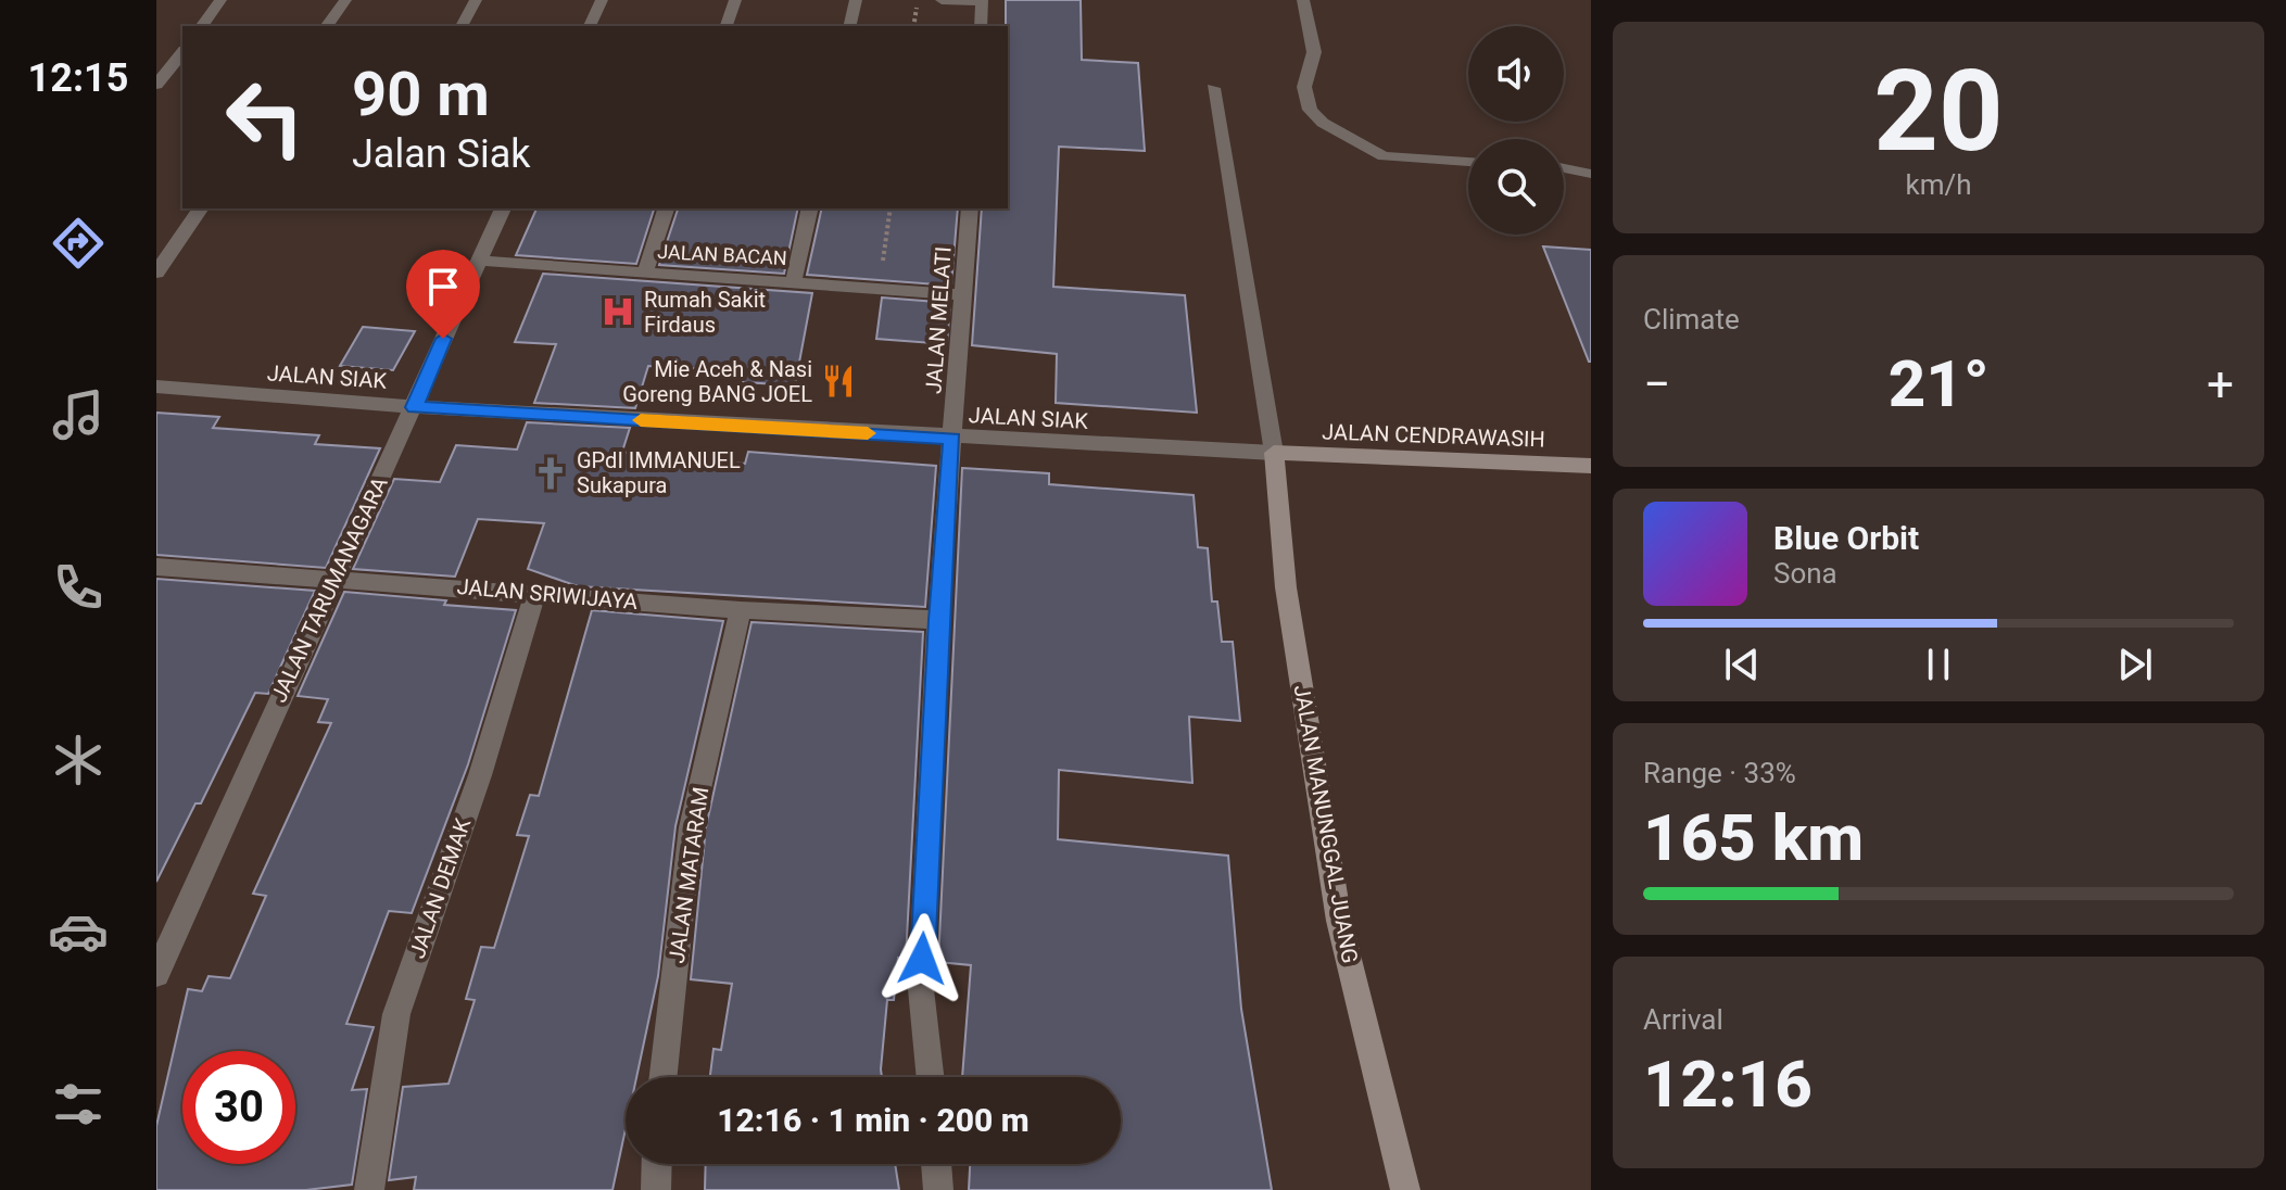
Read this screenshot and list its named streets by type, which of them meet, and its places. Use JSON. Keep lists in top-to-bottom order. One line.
{"streets":{"street":["JALAN BACAN","JALAN MELATI","JALAN SIAK","JALAN CENDRAWASIH","JALAN TARUMANAGARA","JALAN SRIWIJAYA","JALAN MANUNGGAL JUANG","JALAN MATARAM","JALAN DEMAK"]},"crossings":[["JALAN BACAN","JALAN MELATI"],["JALAN BACAN","JALAN TARUMANAGARA"],["JALAN MELATI","JALAN SIAK"],["JALAN MELATI","JALAN SRIWIJAYA"],["JALAN SIAK","JALAN CENDRAWASIH"],["JALAN SIAK","JALAN TARUMANAGARA"],["JALAN SIAK","JALAN MANUNGGAL JUANG"],["JALAN CENDRAWASIH","JALAN MANUNGGAL JUANG"],["JALAN TARUMANAGARA","JALAN SRIWIJAYA"],["JALAN SRIWIJAYA","JALAN MATARAM"],["JALAN SRIWIJAYA","JALAN DEMAK"]],"places":{"hospital":["Rumah Sakit Firdaus"],"restaurant":["Mie Aceh & Nasi Goreng BANG JOEL"],"church":["GPdI IMMANUEL Sukapura"]},"page":{"tabs":"12:15","tile":[["20","km/h"],"Climate",["Range · 33%","165 km"],["Arrival","12:16"]],"turn":["90 m","Jalan Siak"],"heat":["−","21°","+"],"song":["Blue Orbit","Sona"],"limit":"30","trip":"12:16 · 1 min · 200 m"}}
